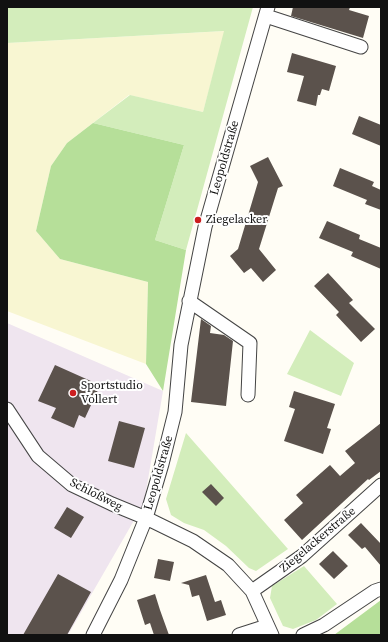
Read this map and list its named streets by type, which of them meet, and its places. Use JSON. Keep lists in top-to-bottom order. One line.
{"streets":{"street":["Leopoldstraße","Schloßweg","Ziegelackerstraße"]},"crossings":[["Leopoldstraße","Schloßweg"],["Schloßweg","Ziegelackerstraße"]],"places":["Ziegelacker","Sportstudio Vollert"]}
